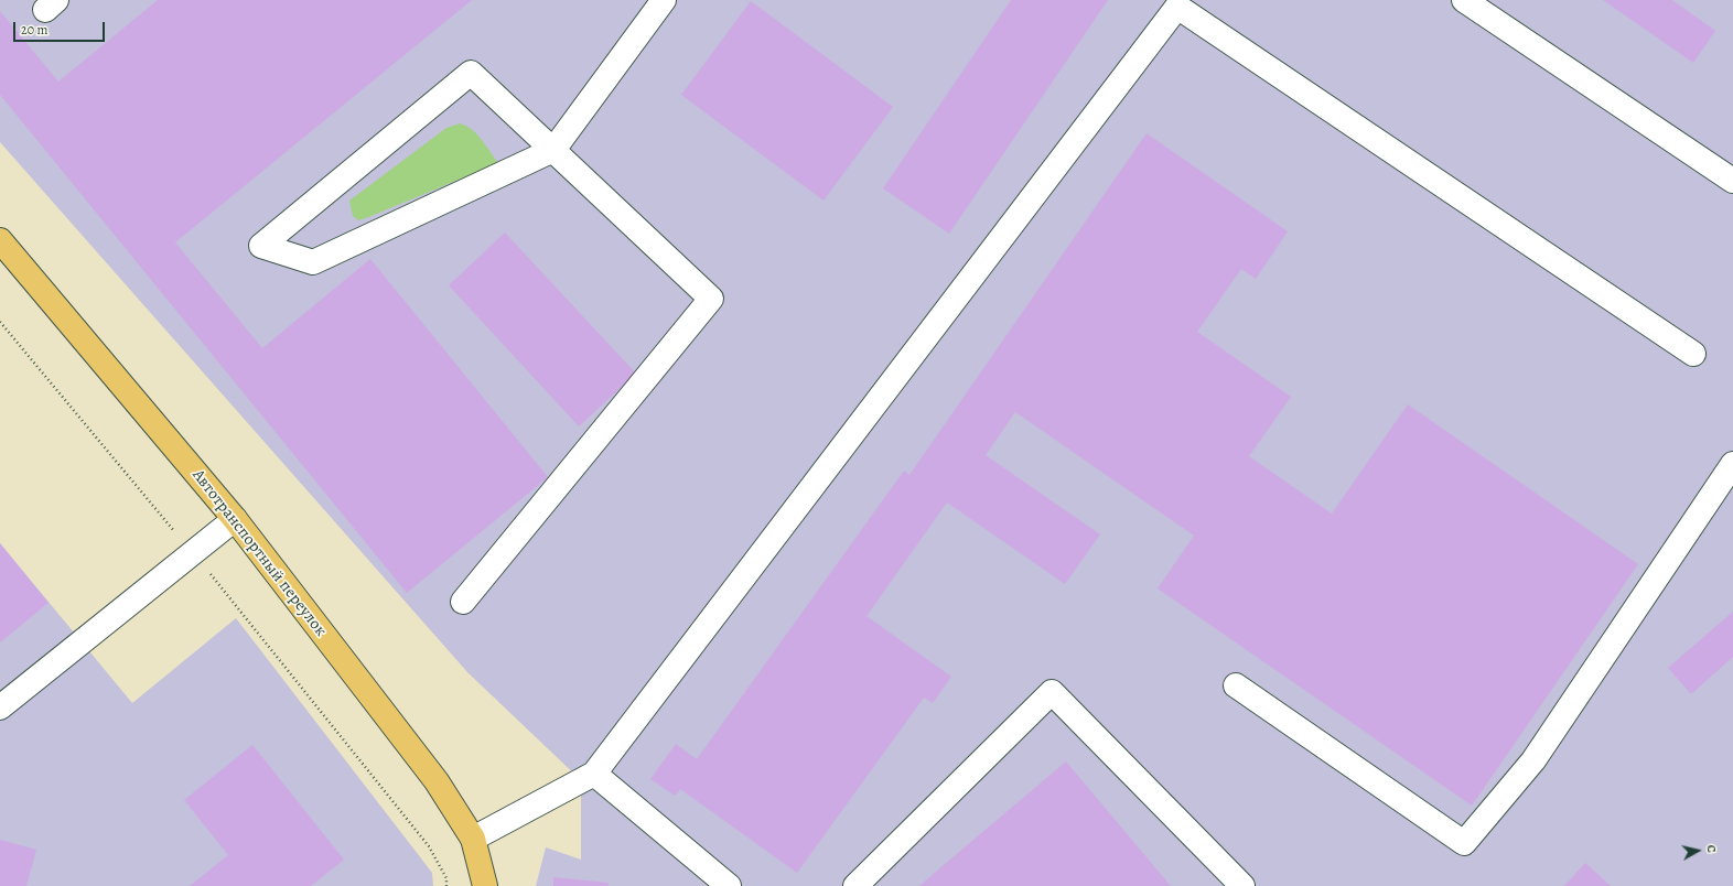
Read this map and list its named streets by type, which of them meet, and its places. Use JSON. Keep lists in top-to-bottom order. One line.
{"streets":{"main road":["Автотранспортный переулок"]},"scale_bar":"20 m","north":"right"}
